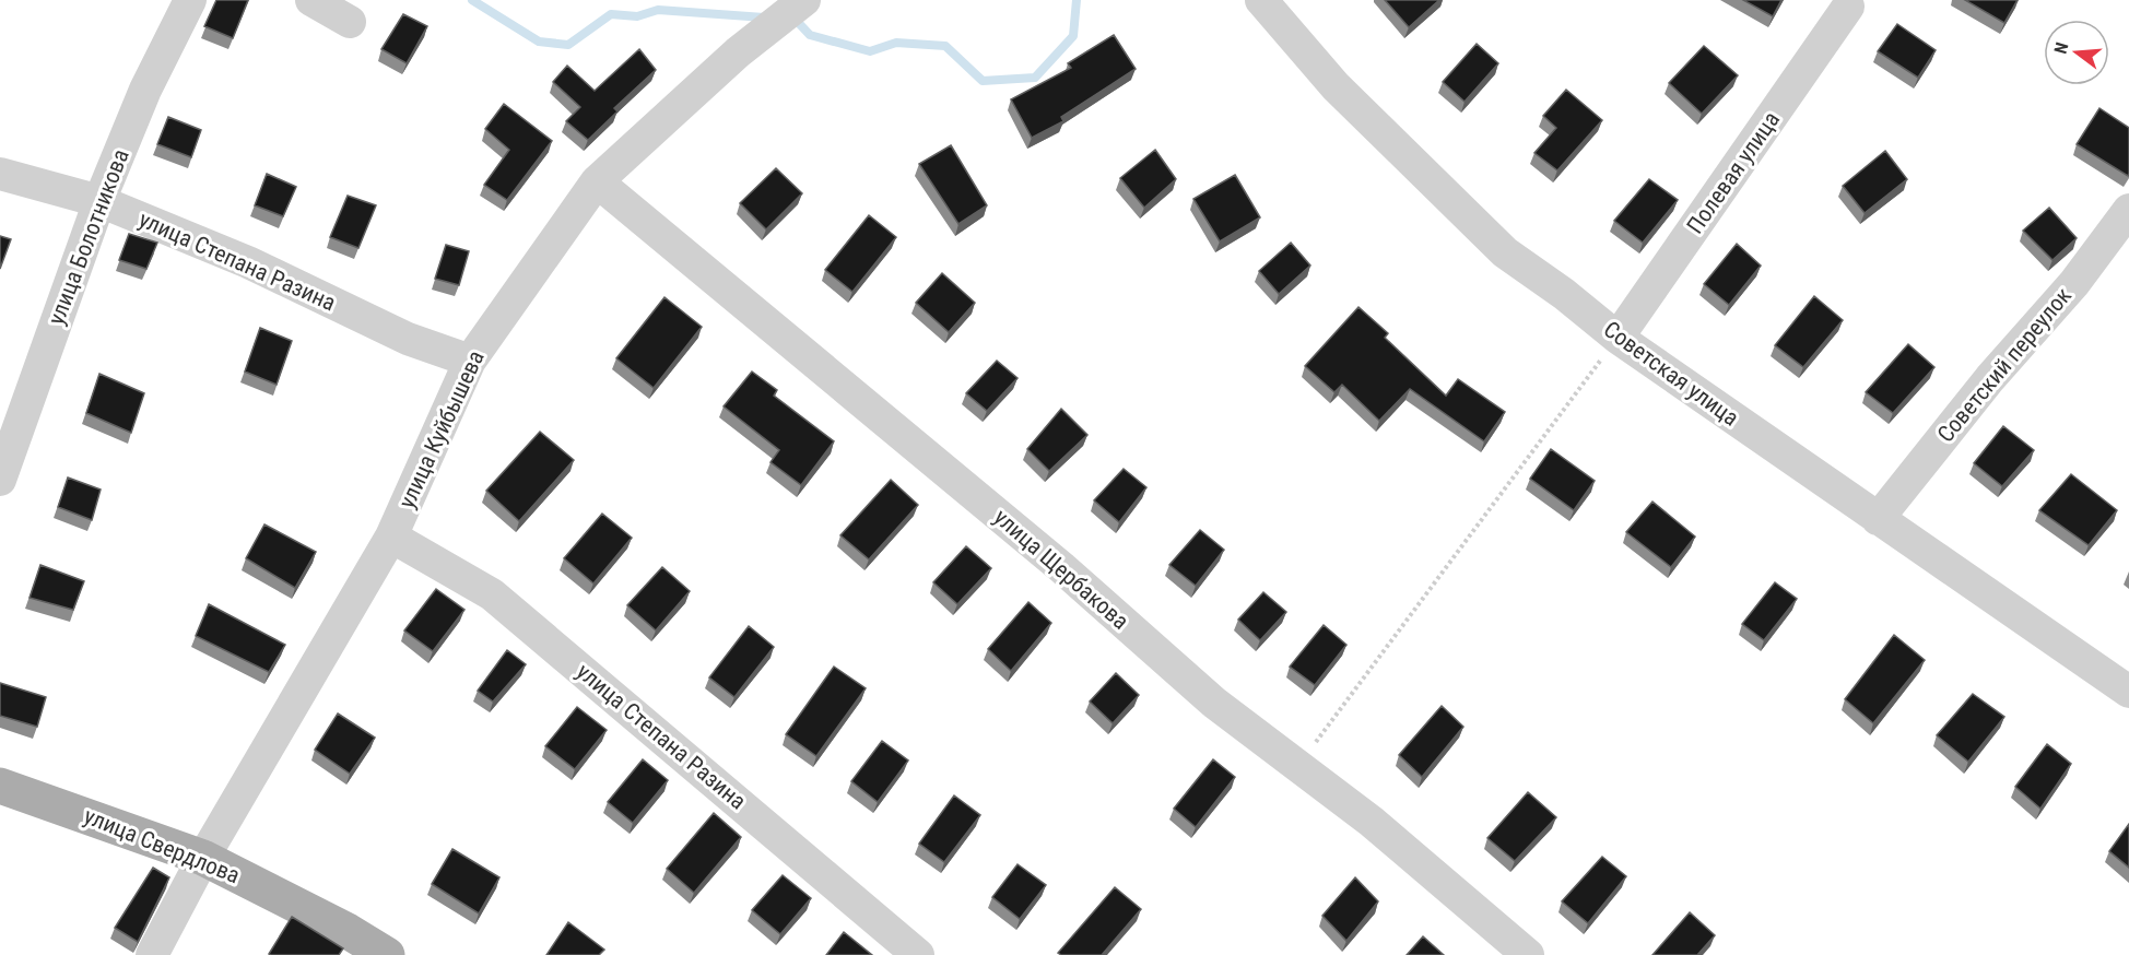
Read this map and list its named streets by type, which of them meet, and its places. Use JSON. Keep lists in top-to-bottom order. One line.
{"streets":{"main road":["улица Свердлова"],"street":["Полевая улица","улица Болотникова","улица Степана Разина","Советский переулок","Советская улица","улица Куйбышева","улица Щербакова"]},"crossings":[["Полевая улица","Советская улица"],["улица Болотникова","улица Степана Разина"],["улица Степана Разина","улица Куйбышева"],["Советский переулок","Советская улица"],["улица Куйбышева","улица Щербакова"],["улица Куйбышева","улица Свердлова"]],"north":"left"}
